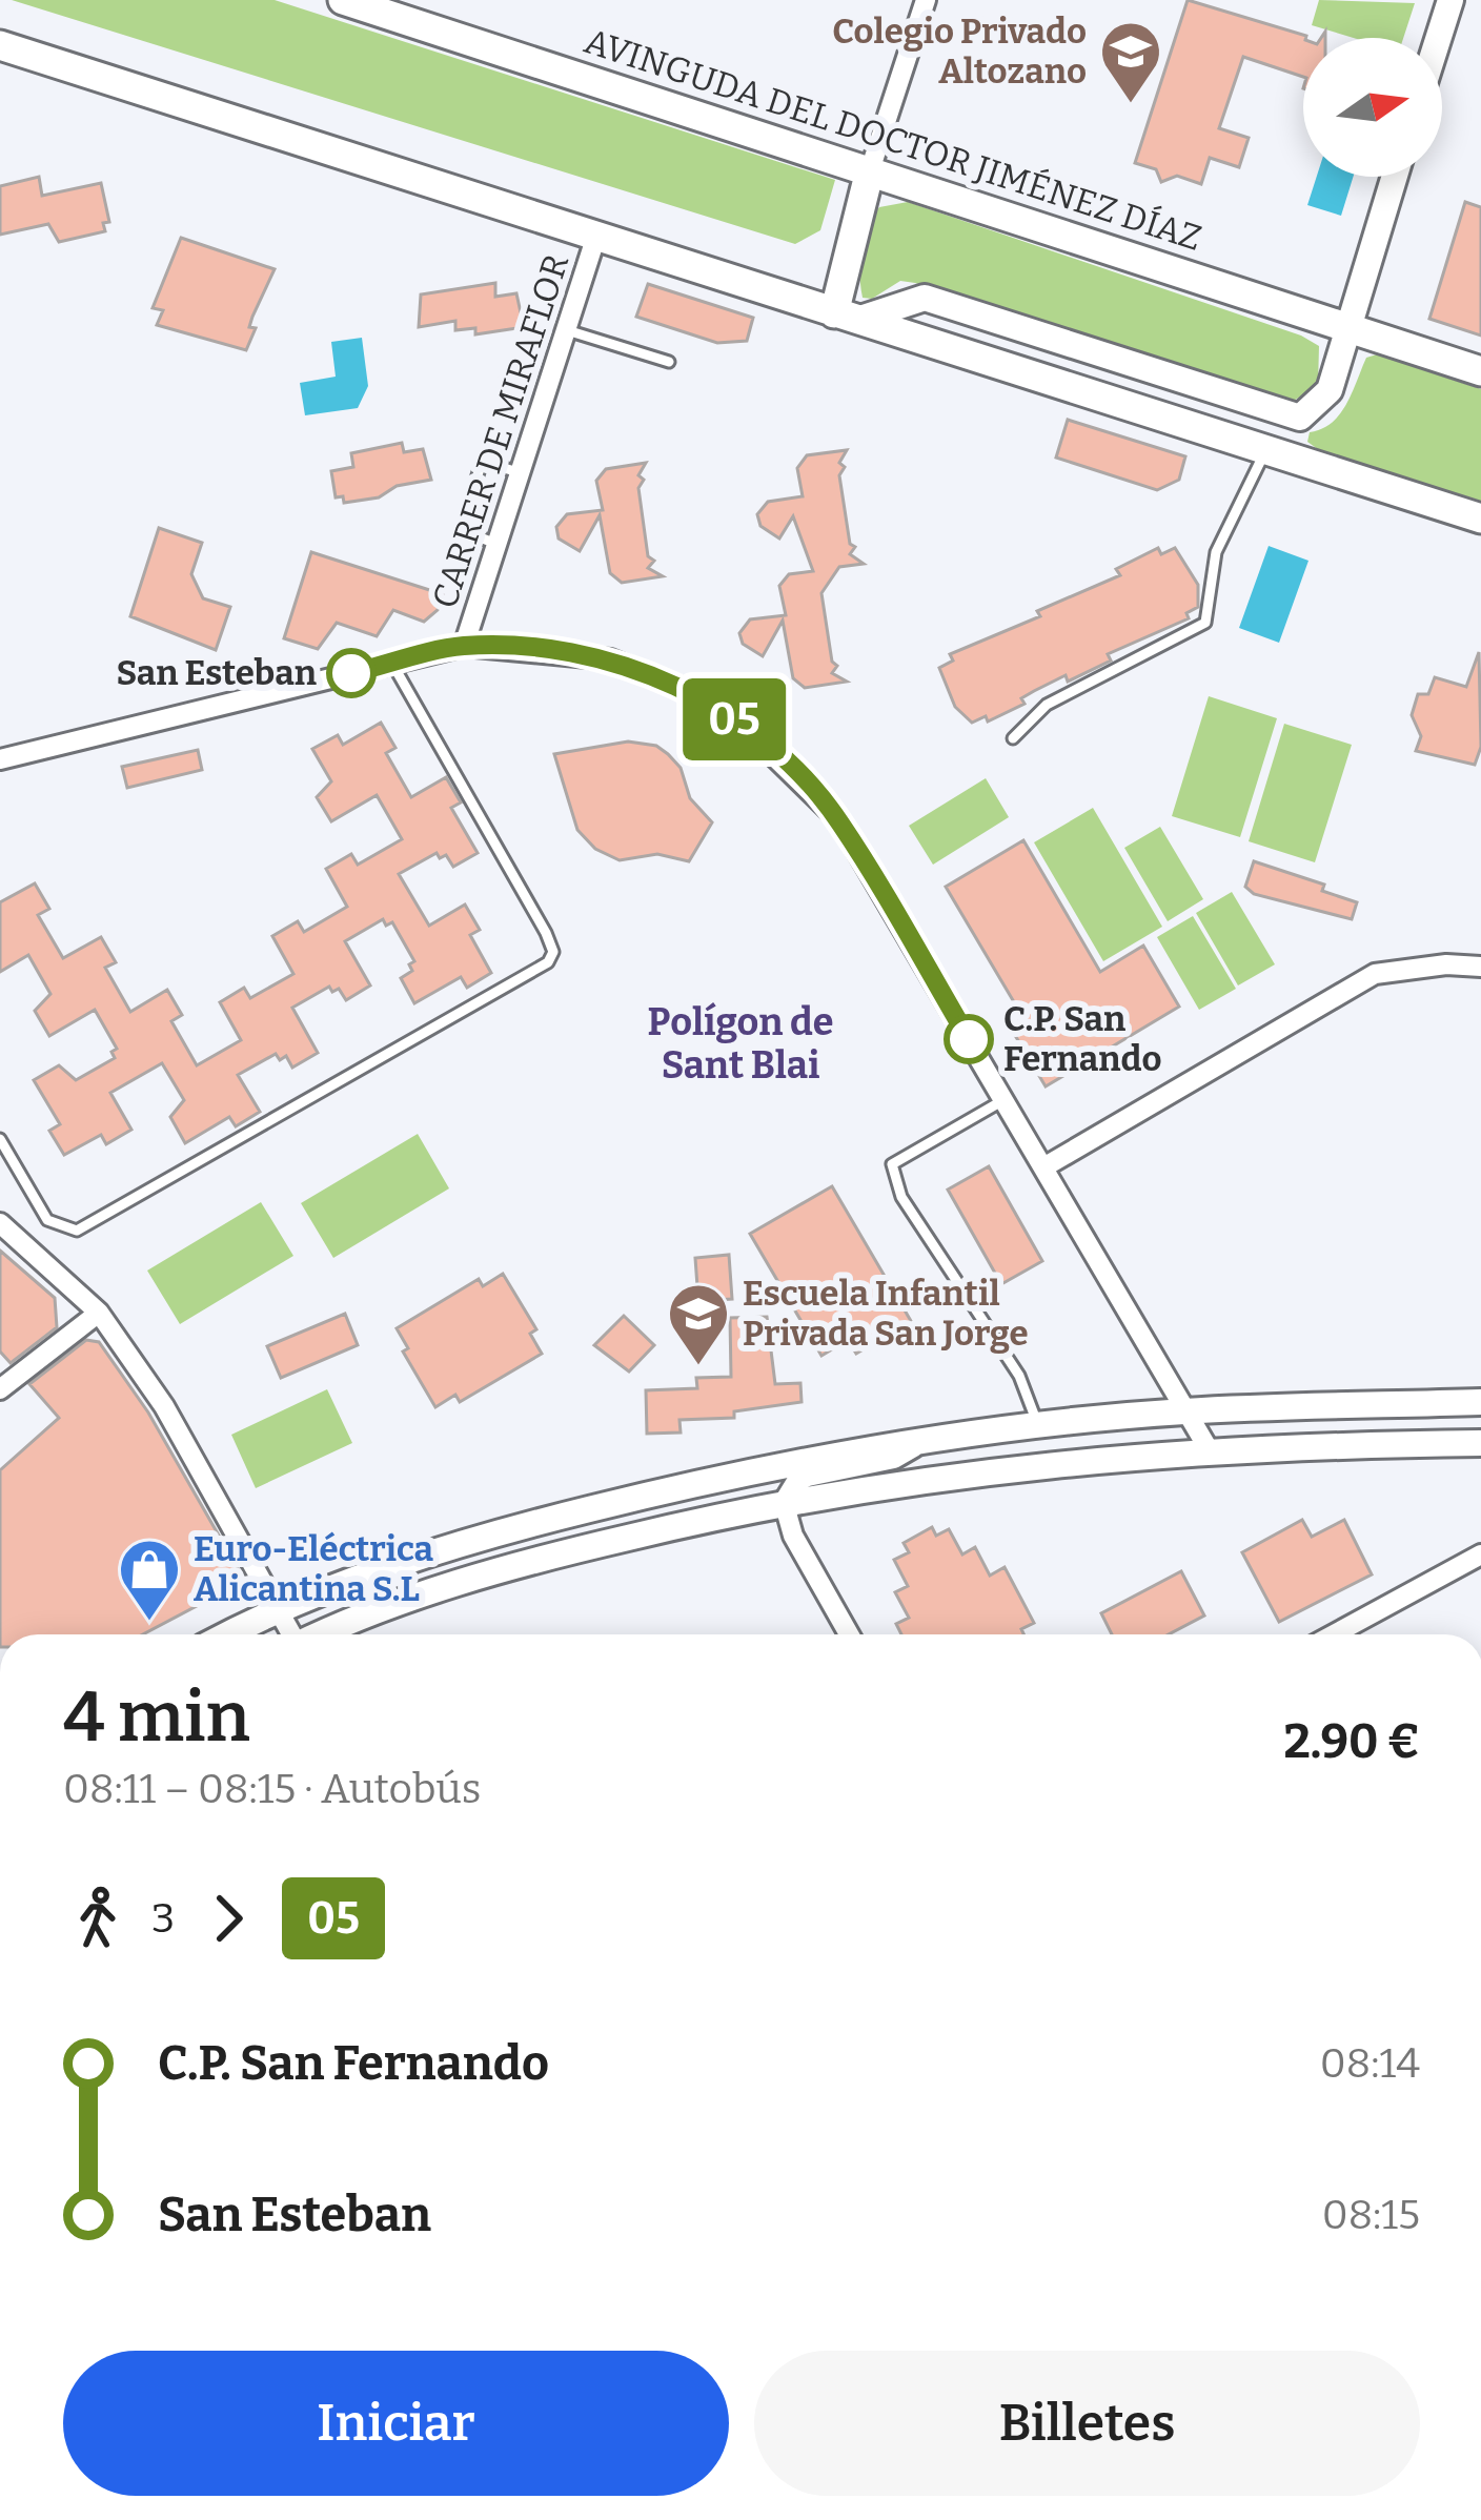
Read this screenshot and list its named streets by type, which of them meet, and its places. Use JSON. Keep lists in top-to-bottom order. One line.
{"streets":{"main road":["AVINGUDA DEL DOCTOR JIMÉNEZ DÍAZ"],"street":["CARRER DE MIRAFLOR"]},"districts":["Polígon de Sant Blai"],"places":{"school or university":["Colegio Privado Altozano","Escuela Infantil Privada San Jorge"],"other":["San Esteban","C.P. San Fernando"],"shop":["Euro-Eléctrica Alicantina S.L"]},"lines":["bus line 05"],"north":"right","page":{"on_map":"05","heading":["4 min","08:11 – 08:15 · Autobús","2.90 €"],"legs":["3","05"],"list":[{"name":"C.P. San Fernando","value":"08:14"},{"name":"San Esteban","value":"08:15"}],"buttons":["Iniciar","Billetes"]}}
